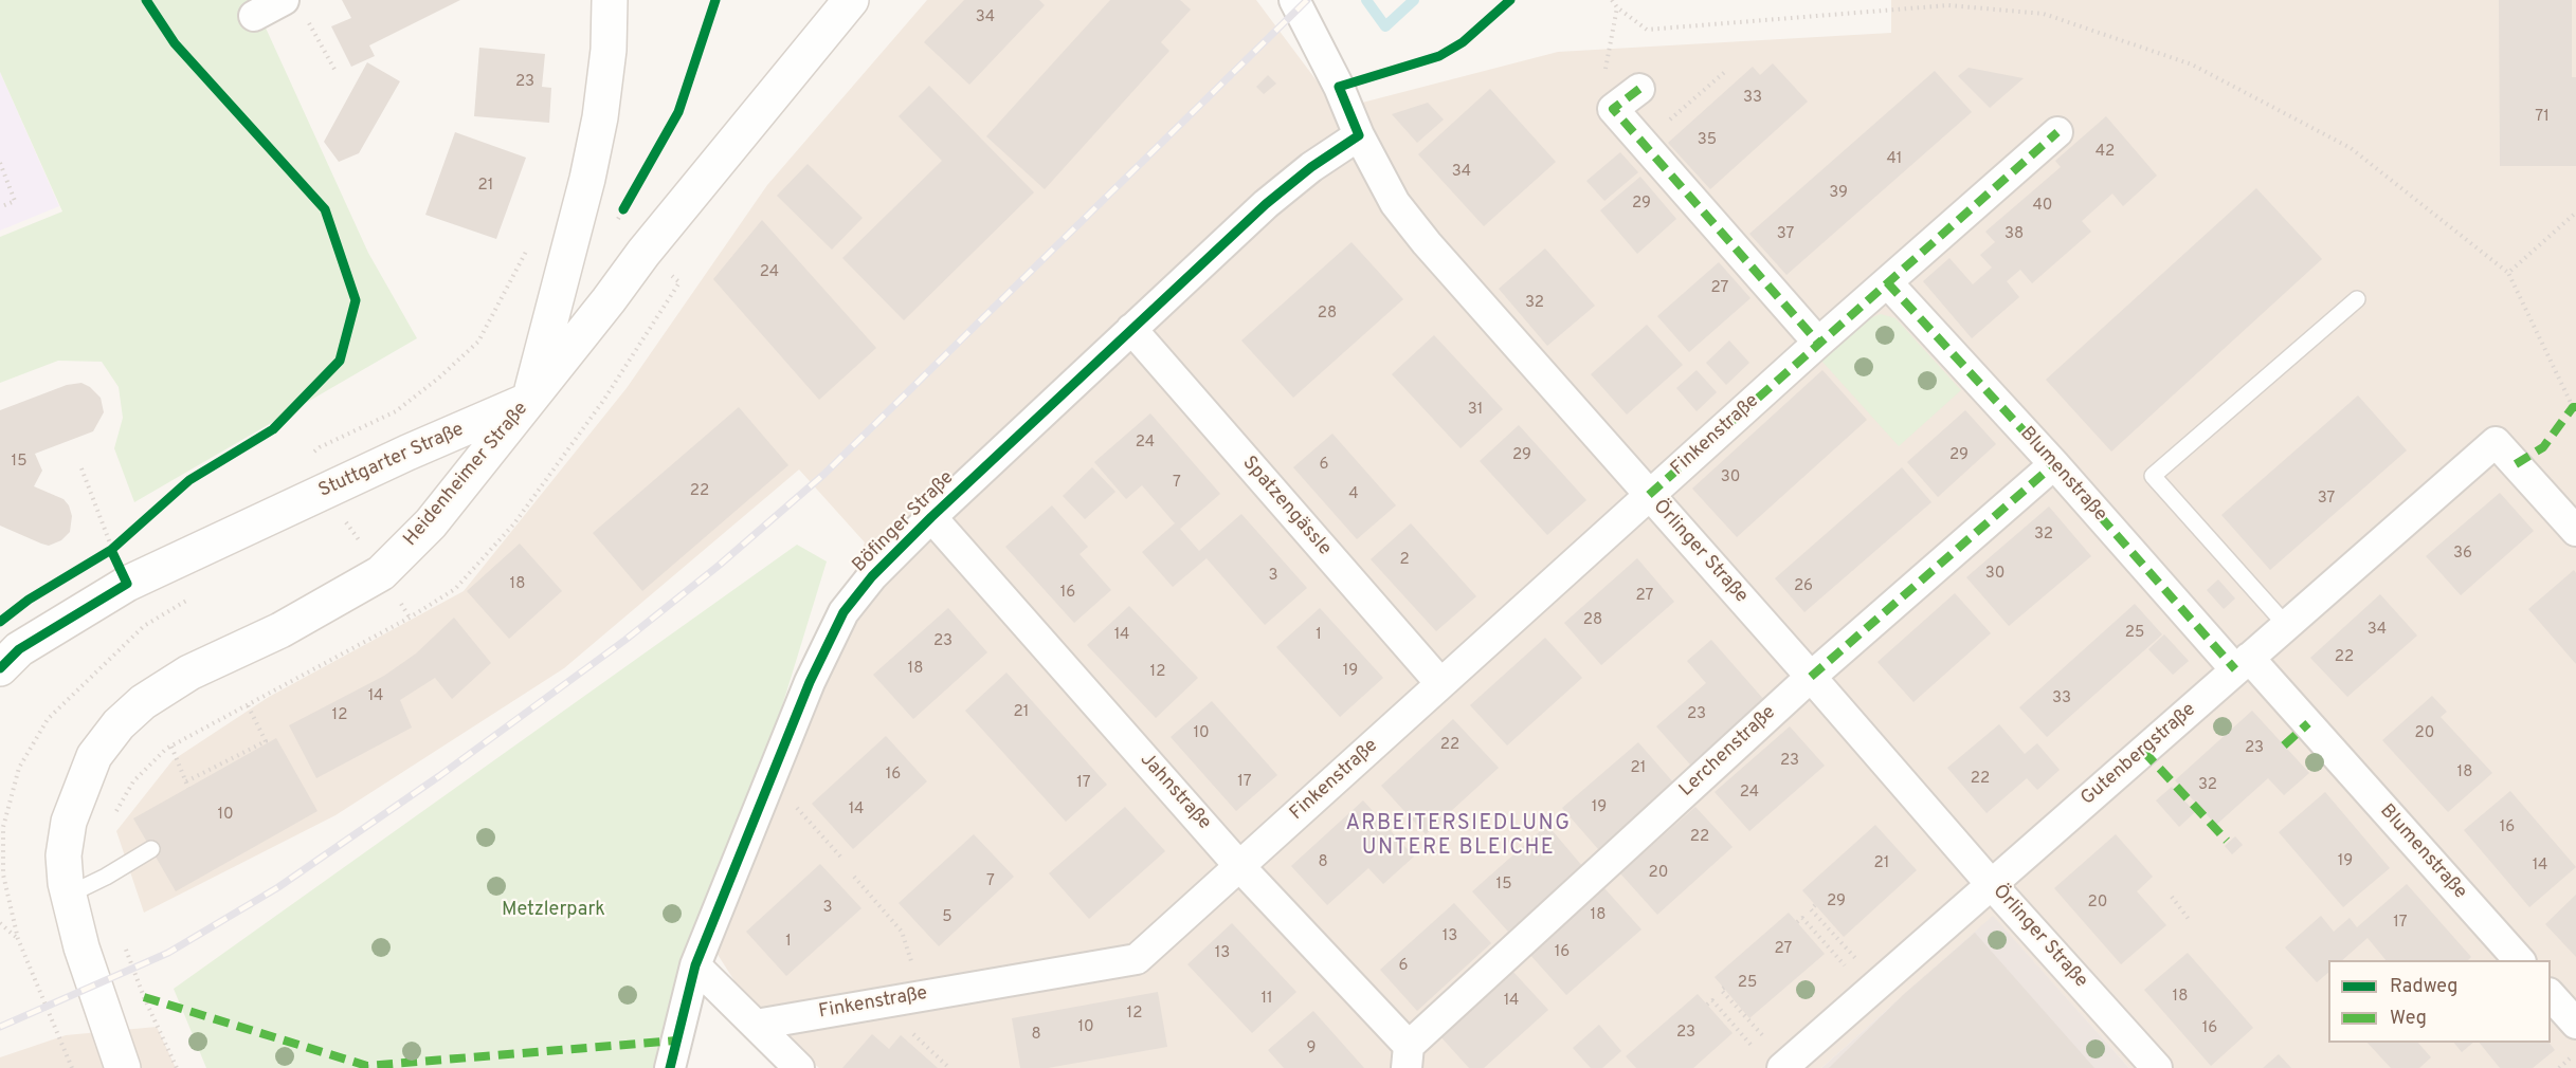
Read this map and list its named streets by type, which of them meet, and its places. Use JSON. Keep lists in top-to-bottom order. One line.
{"streets":{"main road":["Stuttgarter Straße","Heidenheimer Straße"],"street":["Finkenstraße","Blumenstraße","Spatzengässle","Böfinger Straße","Örlinger Straße","Lerchenstraße","Gutenbergstraße","Jahnstraße"]},"crossings":[["Finkenstraße","Blumenstraße"],["Finkenstraße","Spatzengässle"],["Finkenstraße","Örlinger Straße"],["Finkenstraße","Jahnstraße"],["Stuttgarter Straße","Heidenheimer Straße"],["Blumenstraße","Lerchenstraße"],["Blumenstraße","Gutenbergstraße"],["Spatzengässle","Böfinger Straße"],["Böfinger Straße","Örlinger Straße"],["Böfinger Straße","Jahnstraße"],["Örlinger Straße","Lerchenstraße"],["Örlinger Straße","Gutenbergstraße"],["Lerchenstraße","Jahnstraße"]],"districts":["ARBEITERSIEDLUNG UNTERE BLEICHE"],"parks":["Metzlerpark"],"house_numbers":["34","23","33","71","35","42","41","34","21","39","29","40","37","38","24","27","32","28","31","24","29","29","15","6","30","7","22","4","37","32","36","2","30","3","18","26","16","27","28","34","25","14","1","23","22","18","19","12","14","33","21","23","12","10","20","22","23","23","21","18","16","22","17","17","32","24","19","14","10","16","22","19","8","21","14","20","7","15","29","20","3","18","5","17","13","1","27","16","13","6","25","18","11","14","12","10","16","23","8","9"],"legend":["Radweg","Weg"]}
